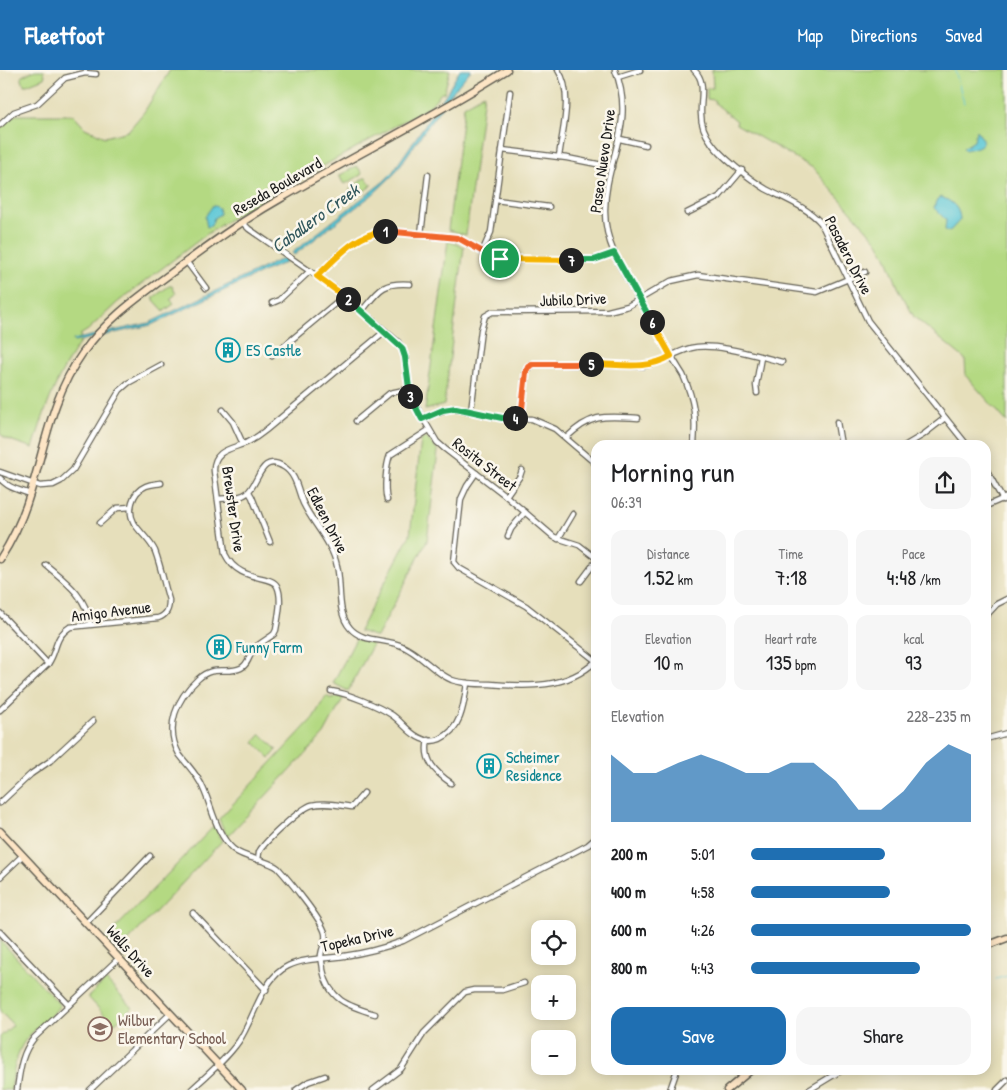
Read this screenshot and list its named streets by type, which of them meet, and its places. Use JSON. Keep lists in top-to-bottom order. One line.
{"streets":{"main road":["Reseda Boulevard","Wells Drive"],"street":["Paseo Nuevo Drive","Pasadero Drive","Jubilo Drive","Rosita Street","Brewster Drive","Edleen Drive","Amigo Avenue","Topeka Drive"]},"crossings":[["Paseo Nuevo Drive","Jubilo Drive"],["Reseda Boulevard","Rosita Street"],["Pasadero Drive","Jubilo Drive"],["Rosita Street","Brewster Drive"],["Brewster Drive","Topeka Drive"],["Topeka Drive","Wells Drive"]],"water":["Caballero Creek"],"places":{"building":["ES Castle","Funny Farm","Scheimer Residence"],"school or university":["Wilbur Elementary School"]},"page":{"header":"Fleetfoot","nav":["Map","Directions","Saved"],"pins":["1","7","2","6","5","3","4"],"heading":["Morning run","06:39"],"stats":[["Distance","1.52 km"],["Time","7:18"],["Pace","4:48 /km"],["Elevation","10 m"],["Heart rate","135 bpm"],["kcal","93"]],"chart":["Elevation","228–235 m"],"list":[{"name":"200 m","note":"5:01"},{"name":"400 m","note":"4:58"},{"name":"600 m","note":"4:26"},{"name":"800 m","note":"4:43"}],"map_buttons":["+","−"],"buttons":["Save","Share"]}}
